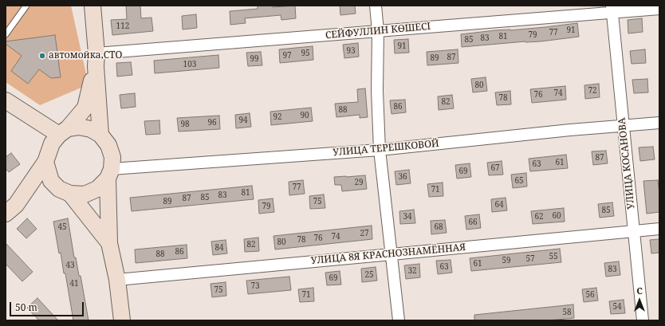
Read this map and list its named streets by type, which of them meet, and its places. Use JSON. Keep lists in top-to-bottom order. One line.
{"streets":{"street":["СЕЙФУЛЛИН КӨШЕСІ","УЛИЦА ТЕРЕШКОВОЙ","УЛИЦА КОСАНОВА","УЛИЦА 8Я КРАСНОЗНАМЁННАЯ"]},"crossings":[["СЕЙФУЛЛИН КӨШЕСІ","УЛИЦА КОСАНОВА"],["УЛИЦА ТЕРЕШКОВОЙ","УЛИЦА КОСАНОВА"],["УЛИЦА КОСАНОВА","УЛИЦА 8Я КРАСНОЗНАМЁННАЯ"]],"places":["автомойка,СТО"],"house_numbers":["112","91","77","79","81","83","85","91","93","95","97","87","89","99","103","80","72","74","76","78","82","86","88","90","92","94","96","98","87","61","63","67","69","36","65","29","77","71","81","83","85","87","89","75","64","79","85","60","34","62","66","45","68","27","74","76","78","80","82","84","86","88","55","57","59","61","43","63","83","32","25","69","41","73","75","71","56","54","58"],"scale_bar":"50 m","north":"top"}
